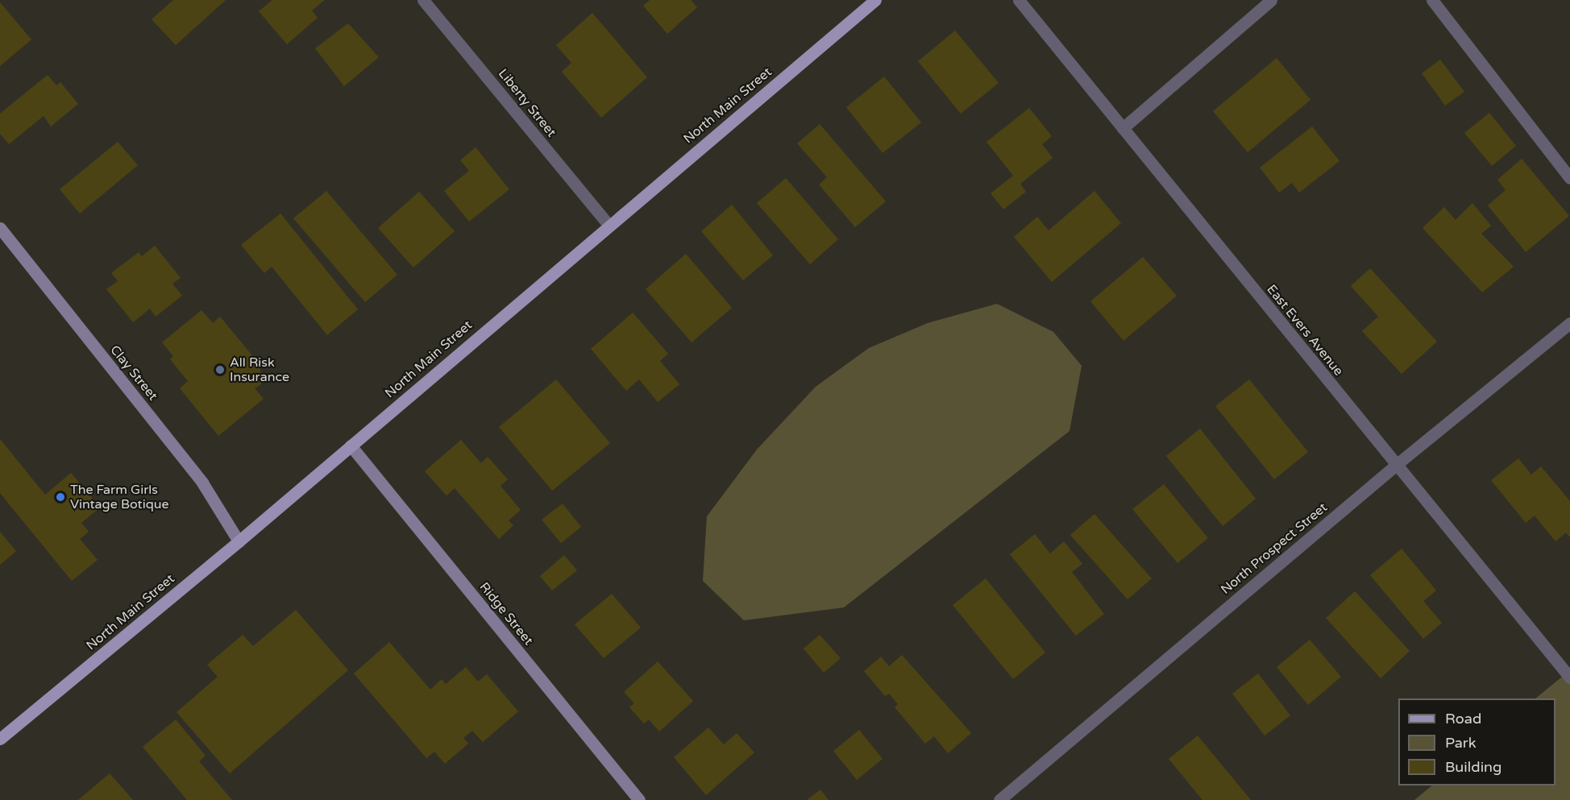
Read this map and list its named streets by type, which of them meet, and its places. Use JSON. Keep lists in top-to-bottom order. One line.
{"streets":{"main road":["North Main Street"],"street":["Liberty Street","East Evers Avenue","Clay Street","North Prospect Street","Ridge Street"]},"crossings":[["Liberty Street","North Main Street"],["North Main Street","Clay Street"],["North Main Street","Ridge Street"],["East Evers Avenue","North Prospect Street"]],"places":["All Risk Insurance","The Farm Girls Vintage Botique"],"legend":["Road","Park","Building"]}
